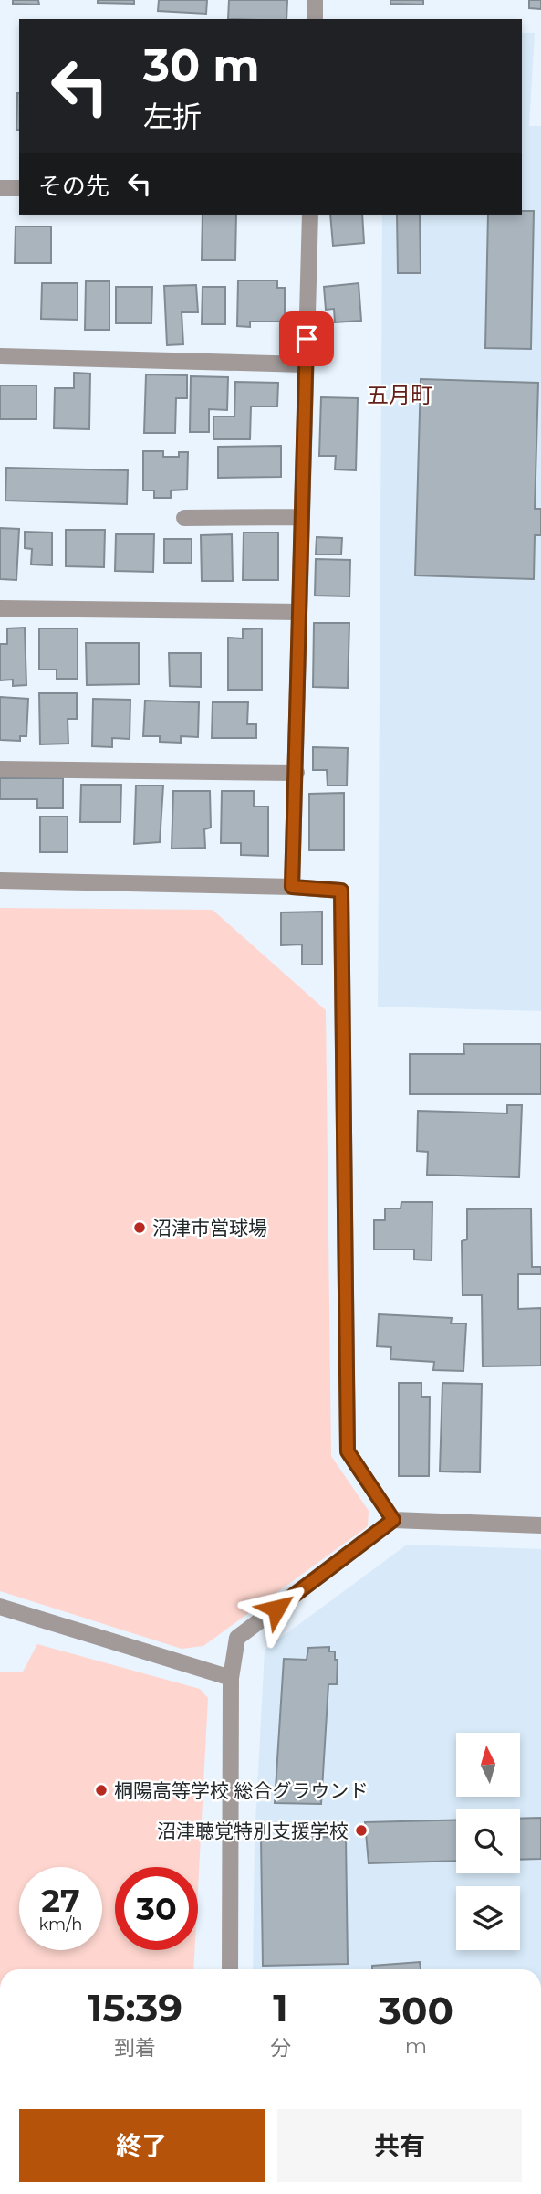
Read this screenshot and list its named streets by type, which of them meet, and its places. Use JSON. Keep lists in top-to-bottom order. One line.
{"districts":["五月町"],"places":["沼津市営球場","桐陽高等学校 総合グラウンド","沼津聴覚特別支援学校"],"north":"top","page":{"turn":["30 m","左折"],"then":"その先","speed":"27 km/h","limit":"30","eta":["15:39","到着","1","分","300","m"],"buttons":["終了","共有"]}}
